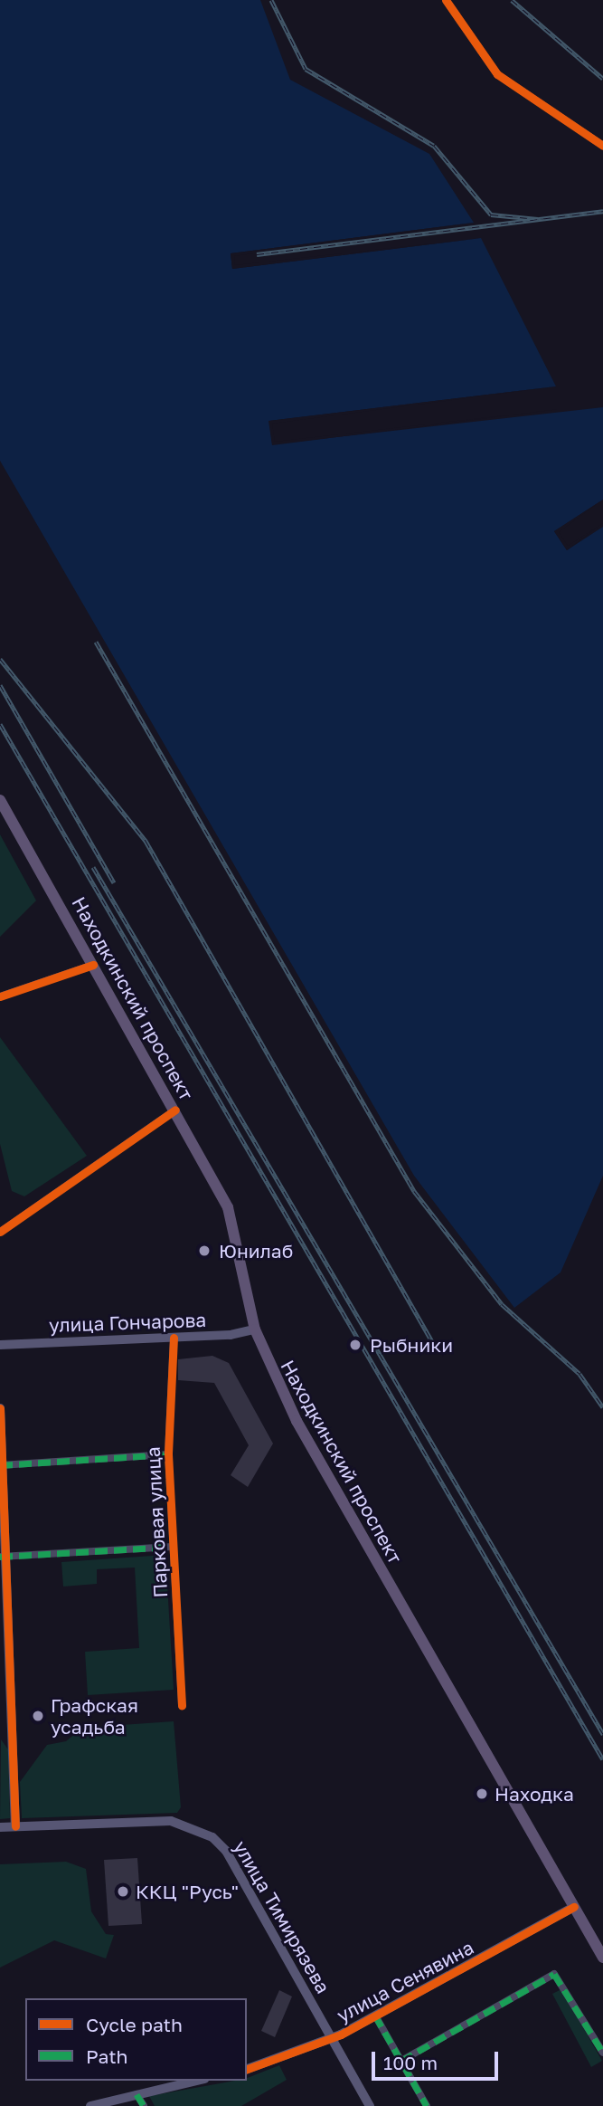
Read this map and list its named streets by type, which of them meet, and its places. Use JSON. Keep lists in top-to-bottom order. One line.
{"streets":{"main road":["Находкинский проспект"],"street":["улица Гончарова","Парковая улица","улица Тимирязева","улица Сенявина"]},"crossings":[["Находкинский проспект","улица Гончарова"],["Находкинский проспект","улица Сенявина"],["улица Гончарова","Парковая улица"],["улица Тимирязева","улица Сенявина"]],"places":["Юнилаб","Рыбники","Графская усадьба","Находка","ККЦ \"Русь\""],"legend":["Cycle path","Path"],"scale_bar":"100 m"}
